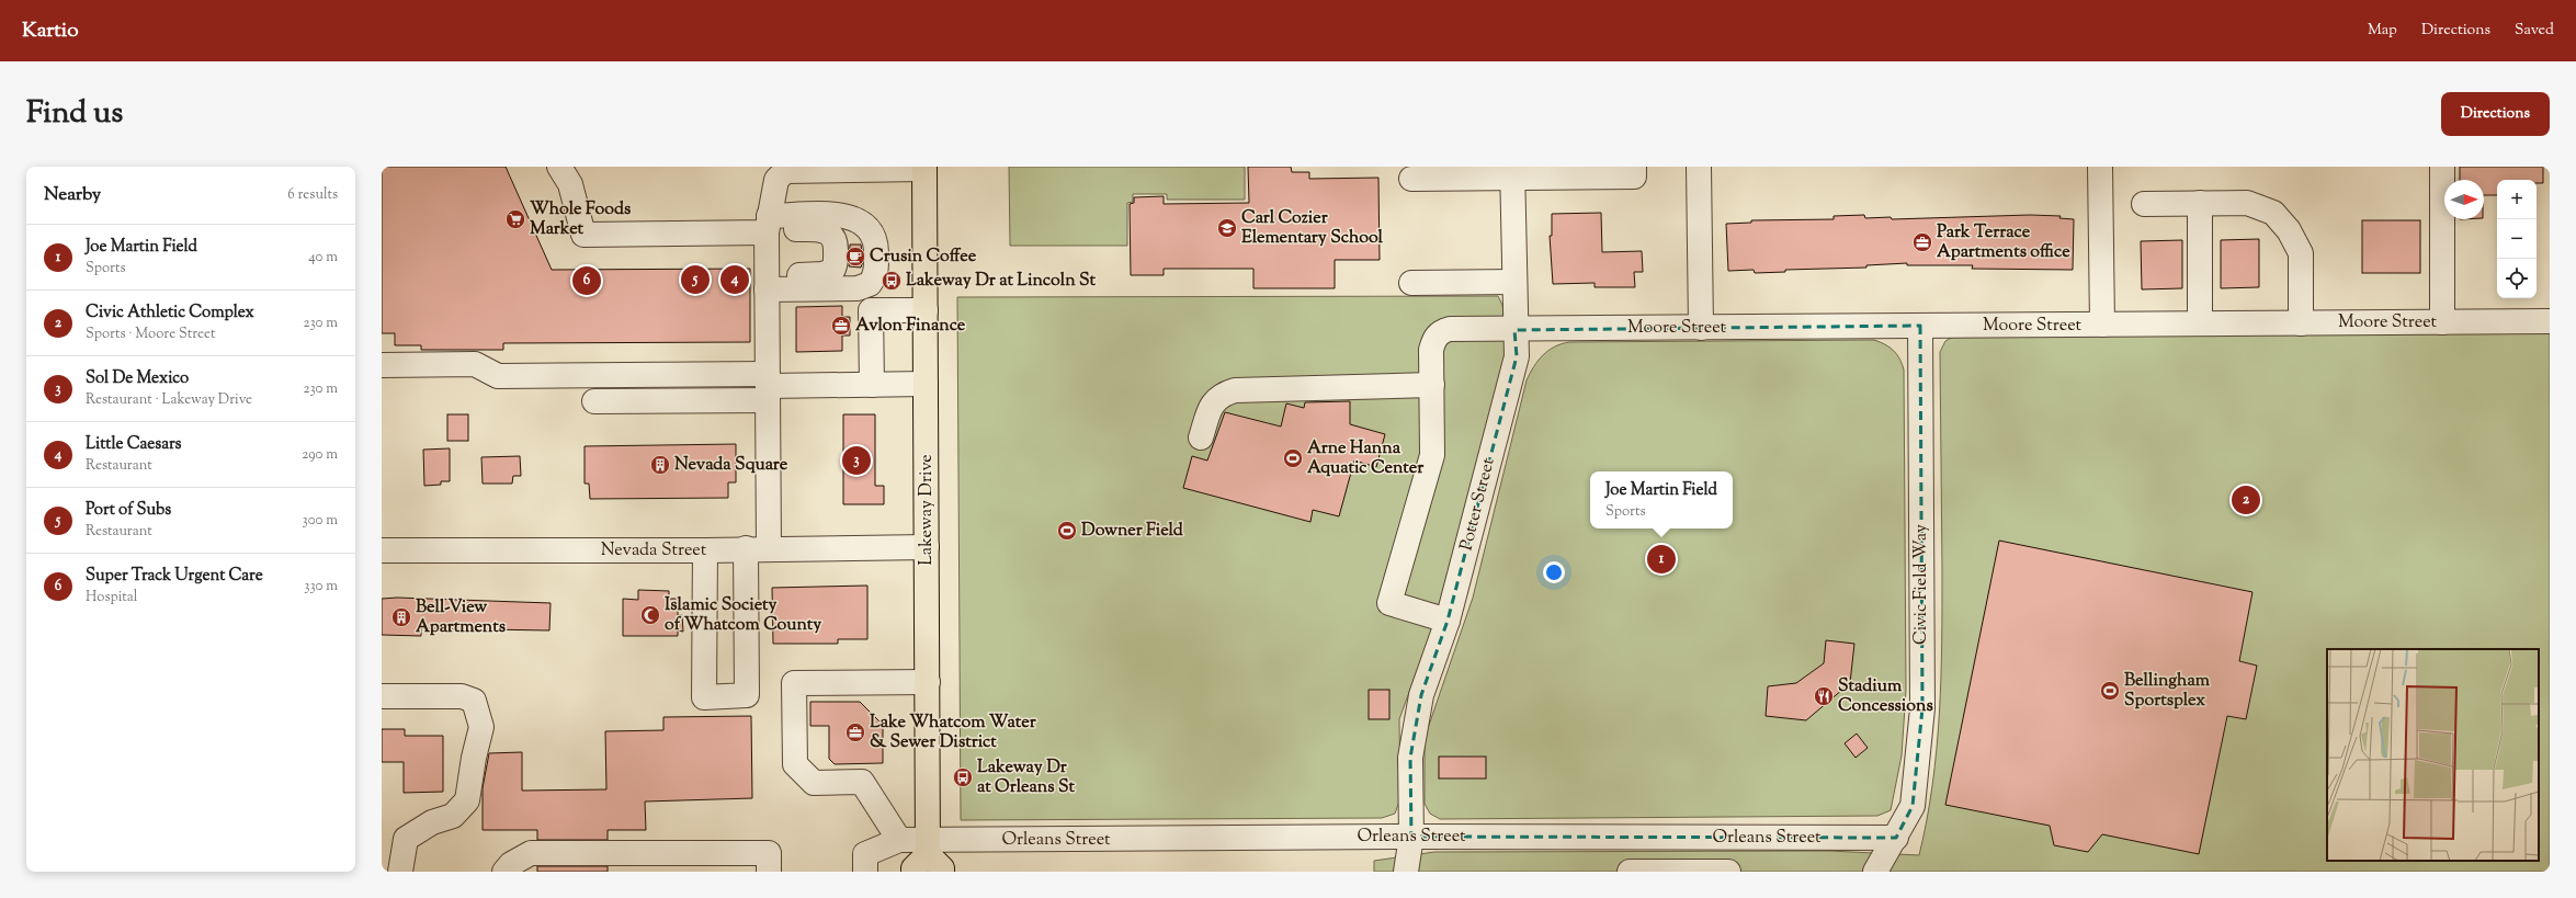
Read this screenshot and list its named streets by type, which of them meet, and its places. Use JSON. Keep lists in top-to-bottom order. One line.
{"streets":{"main road":["Lakeway Drive"],"street":["Moore Street","Potter Street","Nevada Street","Civic Field Way","Orleans Street"]},"crossings":[["Moore Street","Potter Street"],["Moore Street","Civic Field Way"],["Potter Street","Orleans Street"],["Lakeway Drive","Nevada Street"],["Lakeway Drive","Orleans Street"],["Civic Field Way","Orleans Street"]],"places":{"supermarket":["Whole Foods Market"],"school or university":["Carl Cozier Elementary School"],"office":["Park Terrace Apartments office","Avlon Finance","Lake Whatcom Water & Sewer District"],"cafe":["Crusin Coffee"],"bus stop":["Lakeway Dr at Lincoln St","Lakeway Dr at Orleans St"],"sports":["Arne Hanna Aquatic Center","Downer Field","Bellingham Sportsplex"],"building":["Nevada Square","Bell-View Apartments"],"mosque":["Islamic Society of Whatcom County"],"restaurant":["Stadium Concessions"]},"north":"right","page":{"header":"Kartio","nav":["Map","Directions","Saved"],"title":"Find us","buttons":"Directions","heading":["Nearby","6 results"],"map_buttons":["+","−"],"list":[{"mark":"1","name":"Joe Martin Field","note":"Sports","value":"40 m"},{"mark":"2","name":"Civic Athletic Complex","note":"Sports · Moore Street","value":"230 m"},{"mark":"3","name":"Sol De Mexico","note":"Restaurant · Lakeway Drive","value":"230 m"},{"mark":"4","name":"Little Caesars","note":"Restaurant","value":"290 m"},{"mark":"5","name":"Port of Subs","note":"Restaurant","value":"300 m"},{"mark":"6","name":"Super Track Urgent Care","note":"Hospital","value":"330 m"}],"pins":["4","5","6","3","2","1"],"popup":["Joe Martin Field","Sports"]}}
